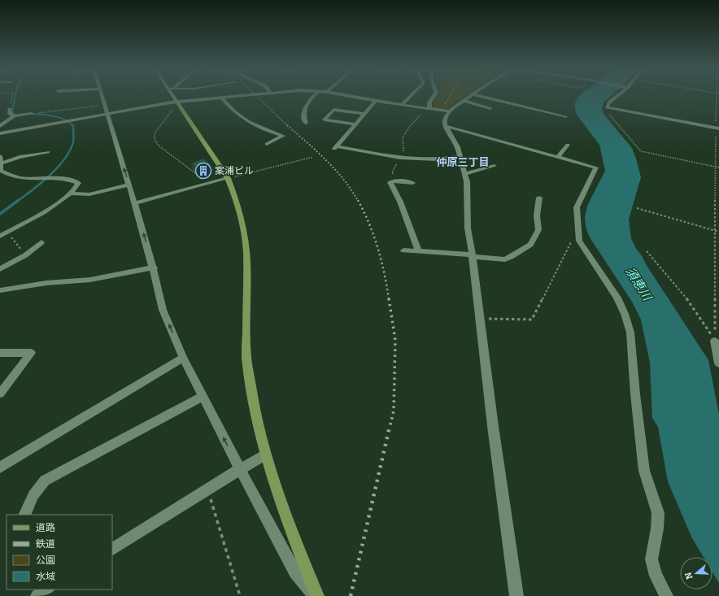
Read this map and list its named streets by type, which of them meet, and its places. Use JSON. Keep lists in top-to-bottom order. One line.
{"districts":["仲原三丁目"],"water":["須恵川"],"places":{"building":["案浦ビル"]},"legend":["道路","鉄道","公園","水域"],"north":"left"}
